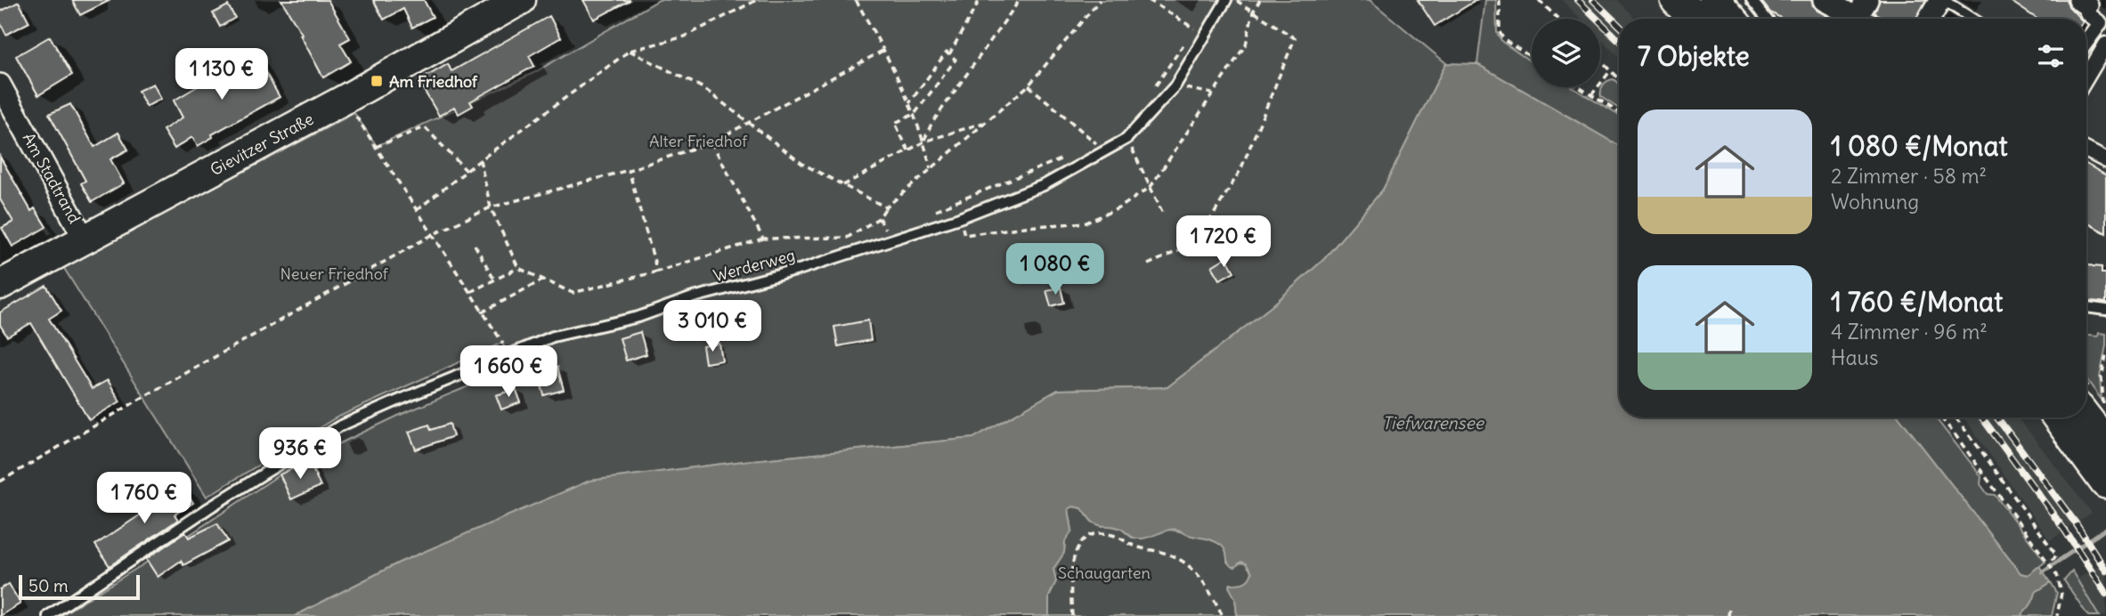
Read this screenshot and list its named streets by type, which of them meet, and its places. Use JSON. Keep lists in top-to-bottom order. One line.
{"streets":{"main road":["Gievitzer Straße"],"street":["Am Stadtrand"],"lane":["Werderweg"]},"crossings":[["Gievitzer Straße","Am Stadtrand"]],"water":["Tiefwarensee"],"parks":["Alter Friedhof","Neuer Friedhof","Schaugarten"],"places":{"transit":["Am Friedhof"]},"scale_bar":"50 m","page":{"heading":"7 Objekte","price":["1 130 €","1 720 €","1 080 €","3 010 €","1 660 €","936 €","1 760 €"],"list":[{"name":"1 080 €/Monat","note":"2 Zimmer · 58 m² · Wohnung"},{"name":"1 760 €/Monat","note":"4 Zimmer · 96 m² · Haus"}],"scale":"50 m"}}
